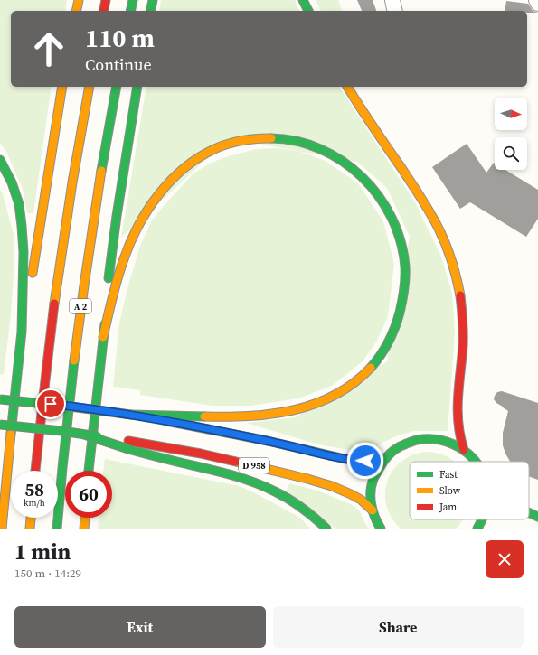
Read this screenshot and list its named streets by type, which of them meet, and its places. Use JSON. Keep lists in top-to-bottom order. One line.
{"streets":{"main road":["A 2","D 958"]},"legend":["Fast","Slow","Jam"],"north":"right","page":{"turn":["110 m","Continue"],"speed":"58 km/h","limit":"60","heading":["1 min","150 m · 14:29"],"buttons":["Exit","Share"]}}
